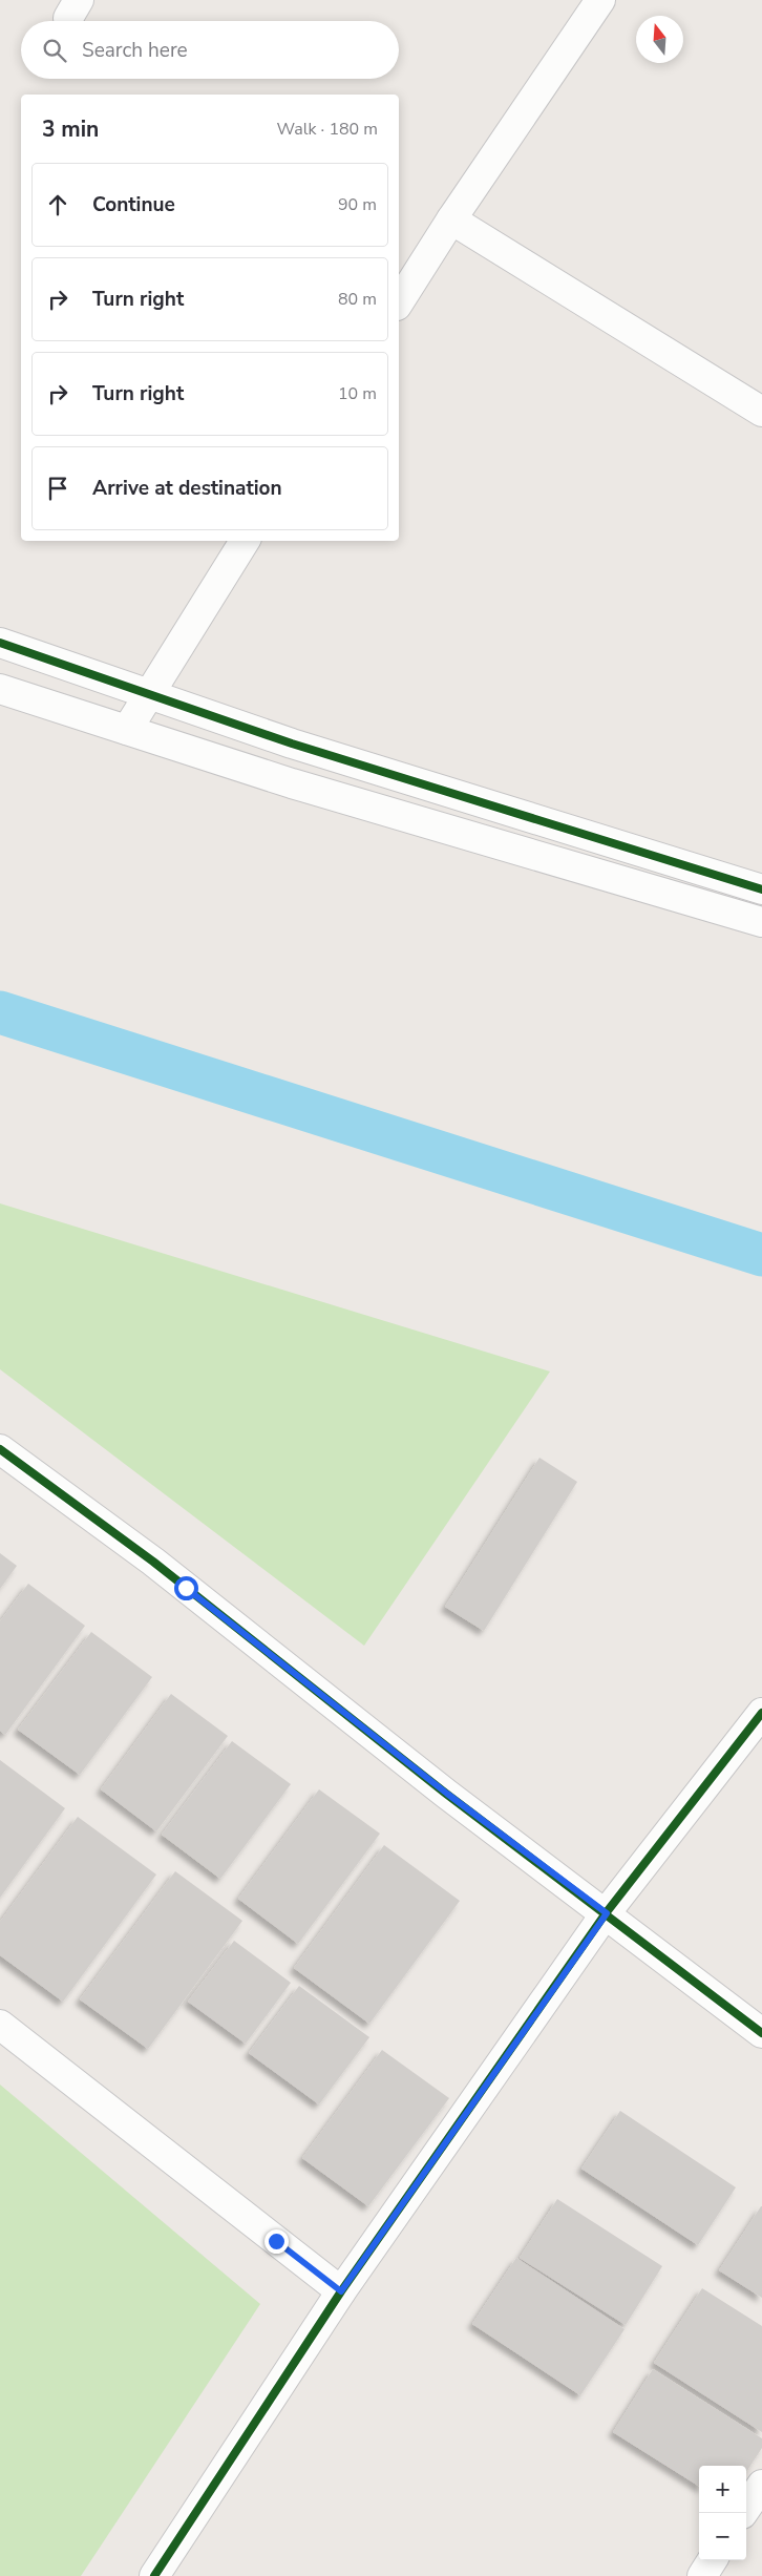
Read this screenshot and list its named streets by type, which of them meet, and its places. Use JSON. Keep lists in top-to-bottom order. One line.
{"north":"top","page":{"search":"Search here","heading":["3 min","Walk · 180 m"],"list":[["Continue","90 m"],["Turn right","80 m"],["Turn right","10 m"],"Arrive at destination"],"map_buttons":["+","−"]}}
